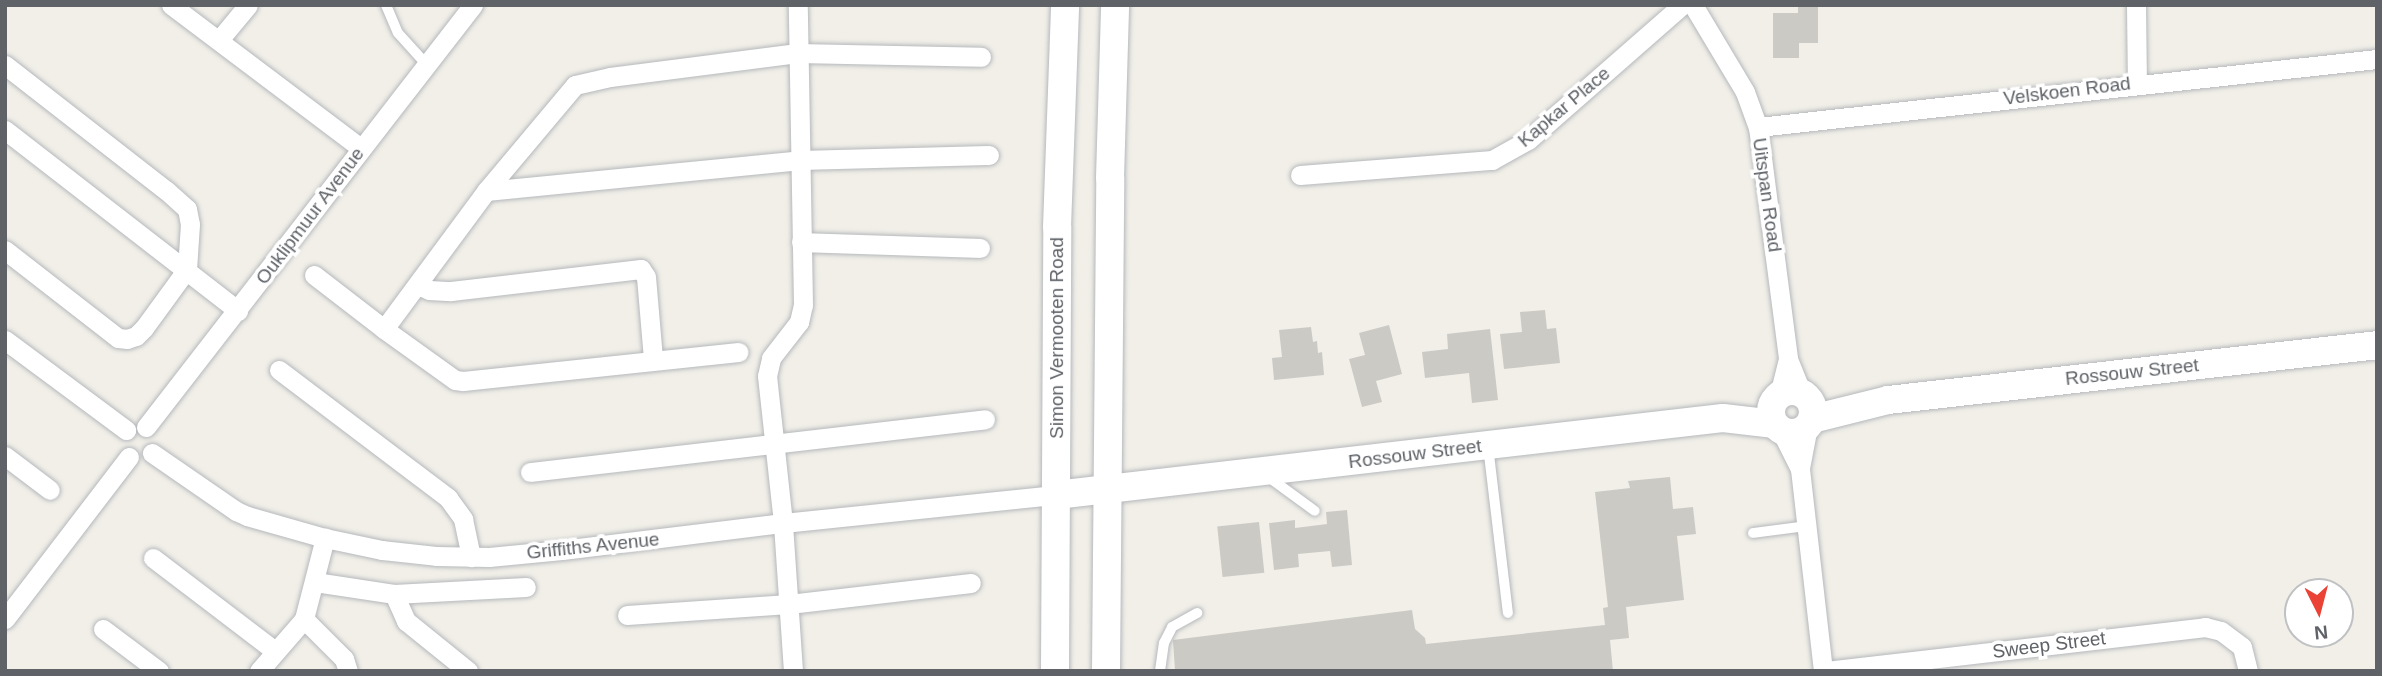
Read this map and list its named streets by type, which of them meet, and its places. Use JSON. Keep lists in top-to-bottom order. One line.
{"streets":{"main road":["Simon Vermooten Road","Rossouw Street"],"street":["Velskoen Road","Kapkar Place","Uitspan Road","Ouklipmuur Avenue","Griffiths Avenue","Sweep Street"]},"crossings":[["Velskoen Road","Uitspan Road"],["Uitspan Road","Rossouw Street"],["Uitspan Road","Sweep Street"],["Ouklipmuur Avenue","Griffiths Avenue"],["Simon Vermooten Road","Rossouw Street"],["Simon Vermooten Road","Griffiths Avenue"],["Rossouw Street","Griffiths Avenue"]],"north":"bottom"}
